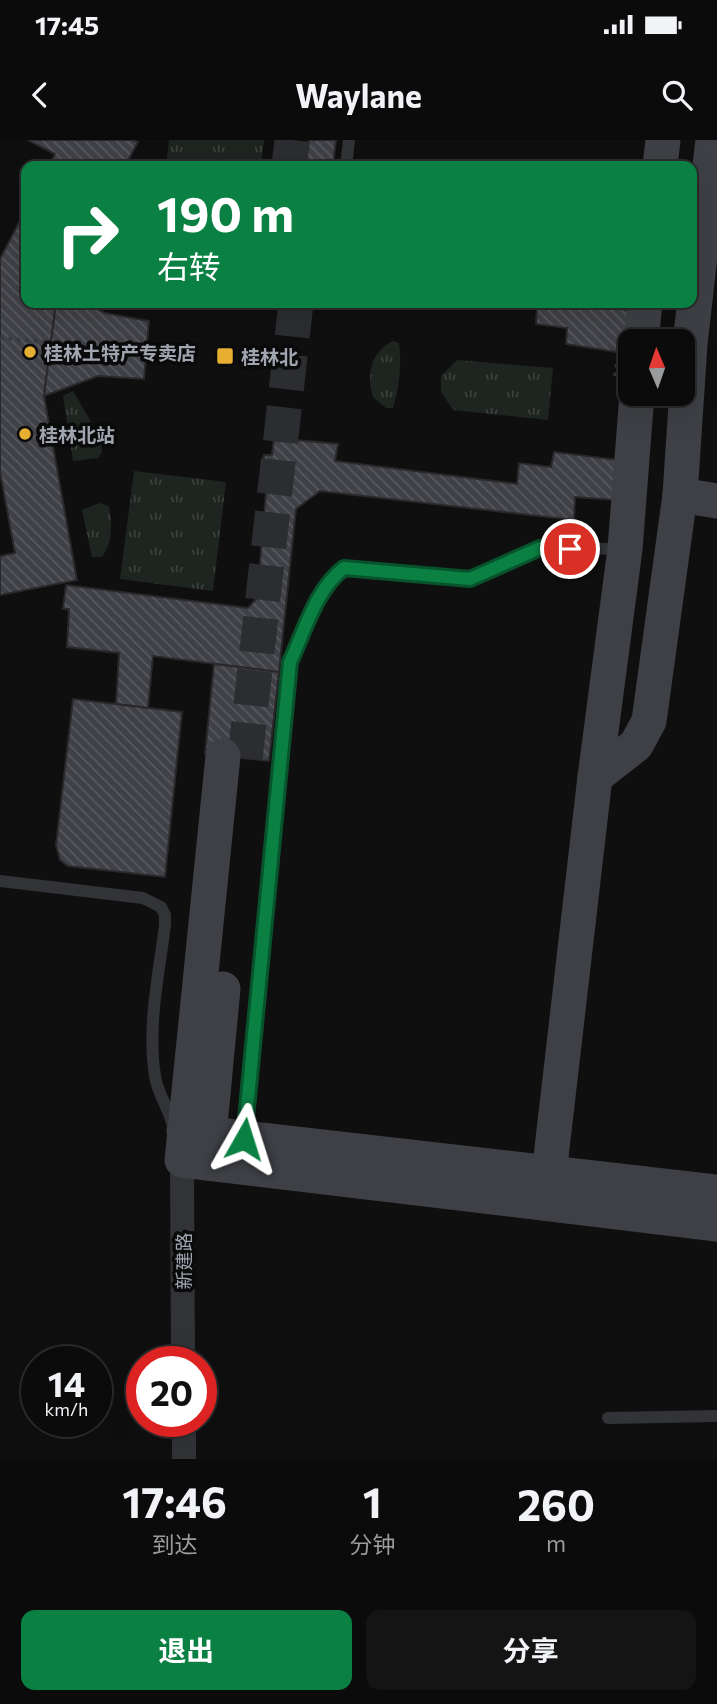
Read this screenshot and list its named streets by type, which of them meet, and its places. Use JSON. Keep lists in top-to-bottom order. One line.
{"streets":{"street":["新建路"]},"places":{"other":["桂林土特产专卖店","桂林北站"],"transit":["桂林北"]},"north":"top","page":{"status":"17:45","header":"Waylane","turn":["190 m","右转"],"speed":"14 km/h","limit":"20","eta":["17:46","到达","1","分钟","260","m"],"buttons":["退出","分享"]}}
